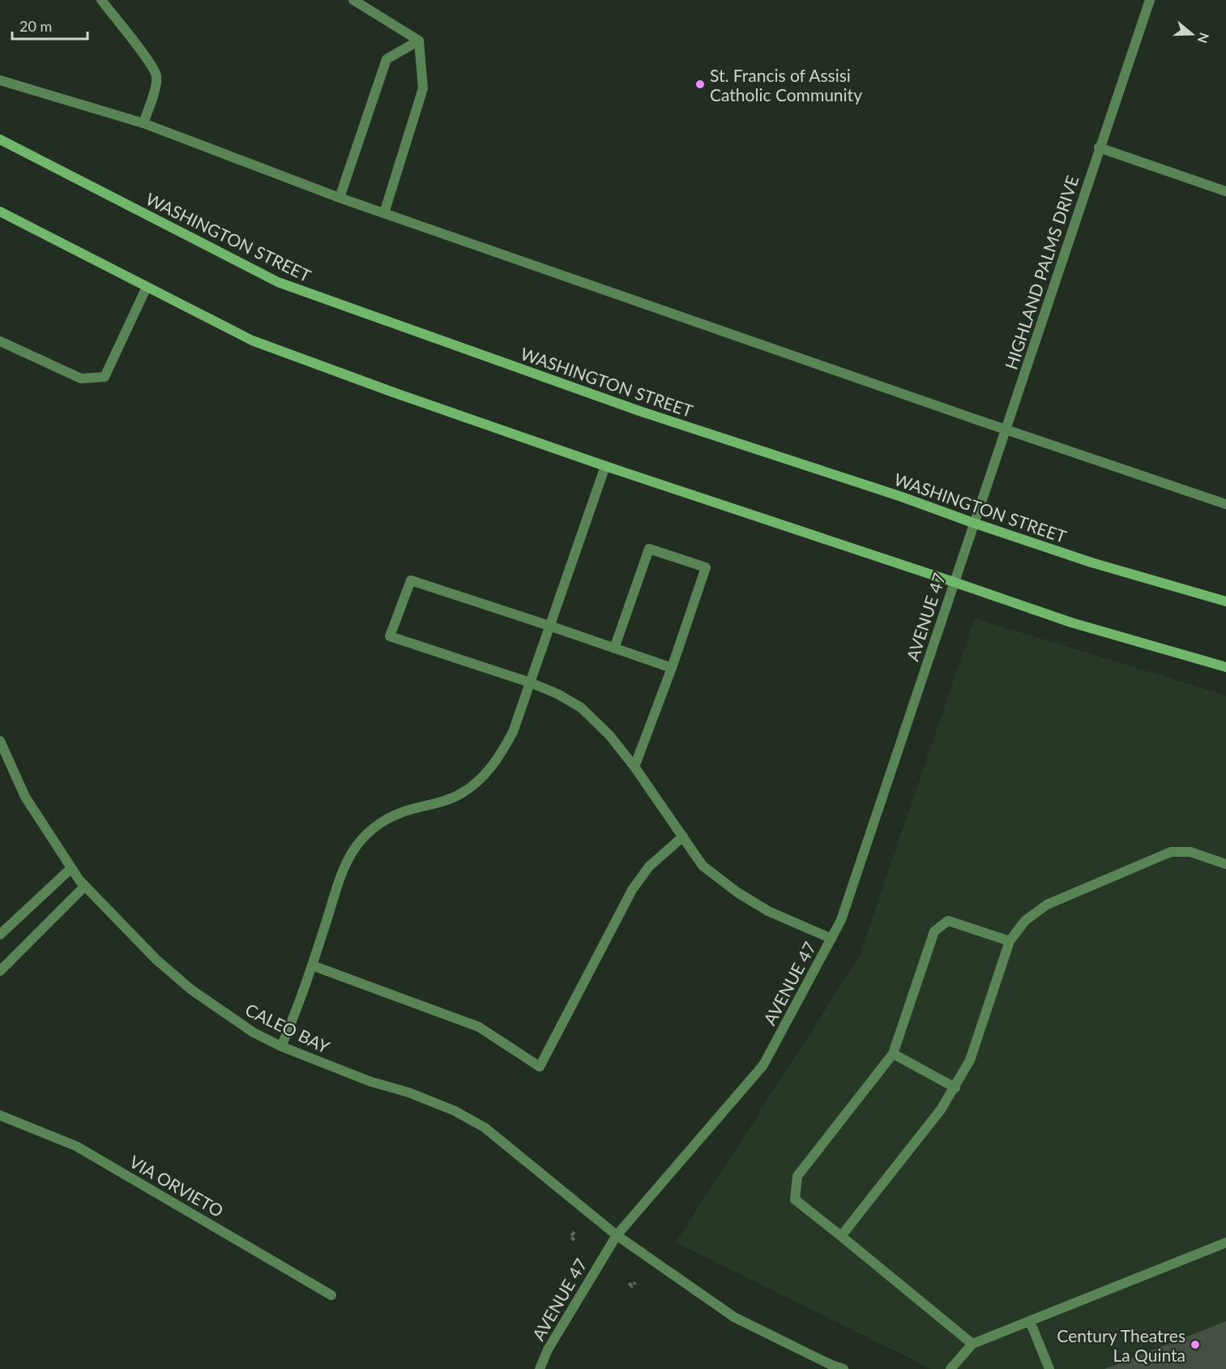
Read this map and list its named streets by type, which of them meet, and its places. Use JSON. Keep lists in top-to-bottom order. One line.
{"streets":{"main road":["WASHINGTON STREET"],"street":["HIGHLAND PALMS DRIVE","AVENUE 47","CALEO BAY","VIA ORVIETO"]},"crossings":[["WASHINGTON STREET","HIGHLAND PALMS DRIVE"],["HIGHLAND PALMS DRIVE","AVENUE 47"],["AVENUE 47","CALEO BAY"]],"places":["St. Francis of Assisi Catholic Community","Century Theatres La Quinta"],"scale_bar":"20 m","north":"right"}
